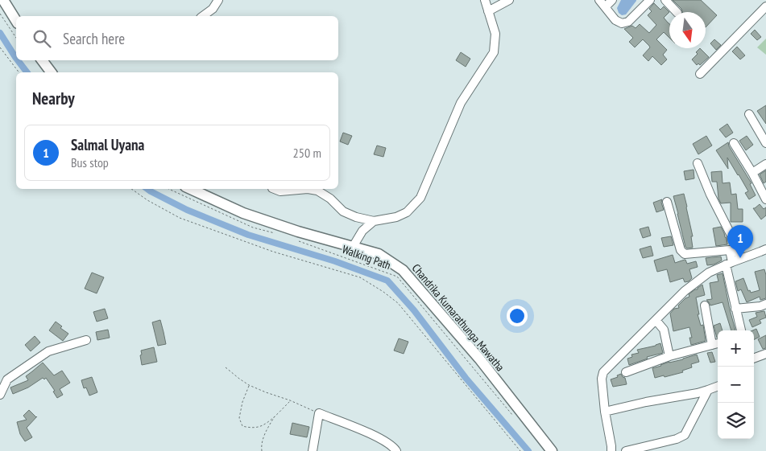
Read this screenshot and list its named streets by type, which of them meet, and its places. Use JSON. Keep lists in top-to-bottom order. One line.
{"streets":{"main road":["Chandrika Kumarathunga Mawatha"],"path":["Walking Path"]},"north":"bottom","page":{"search":"Search here","heading":"Nearby","list":[{"mark":"1","name":"Salmal Uyana","note":"Bus stop","value":"250 m"}],"pins":"1","map_buttons":["+","−"]}}
